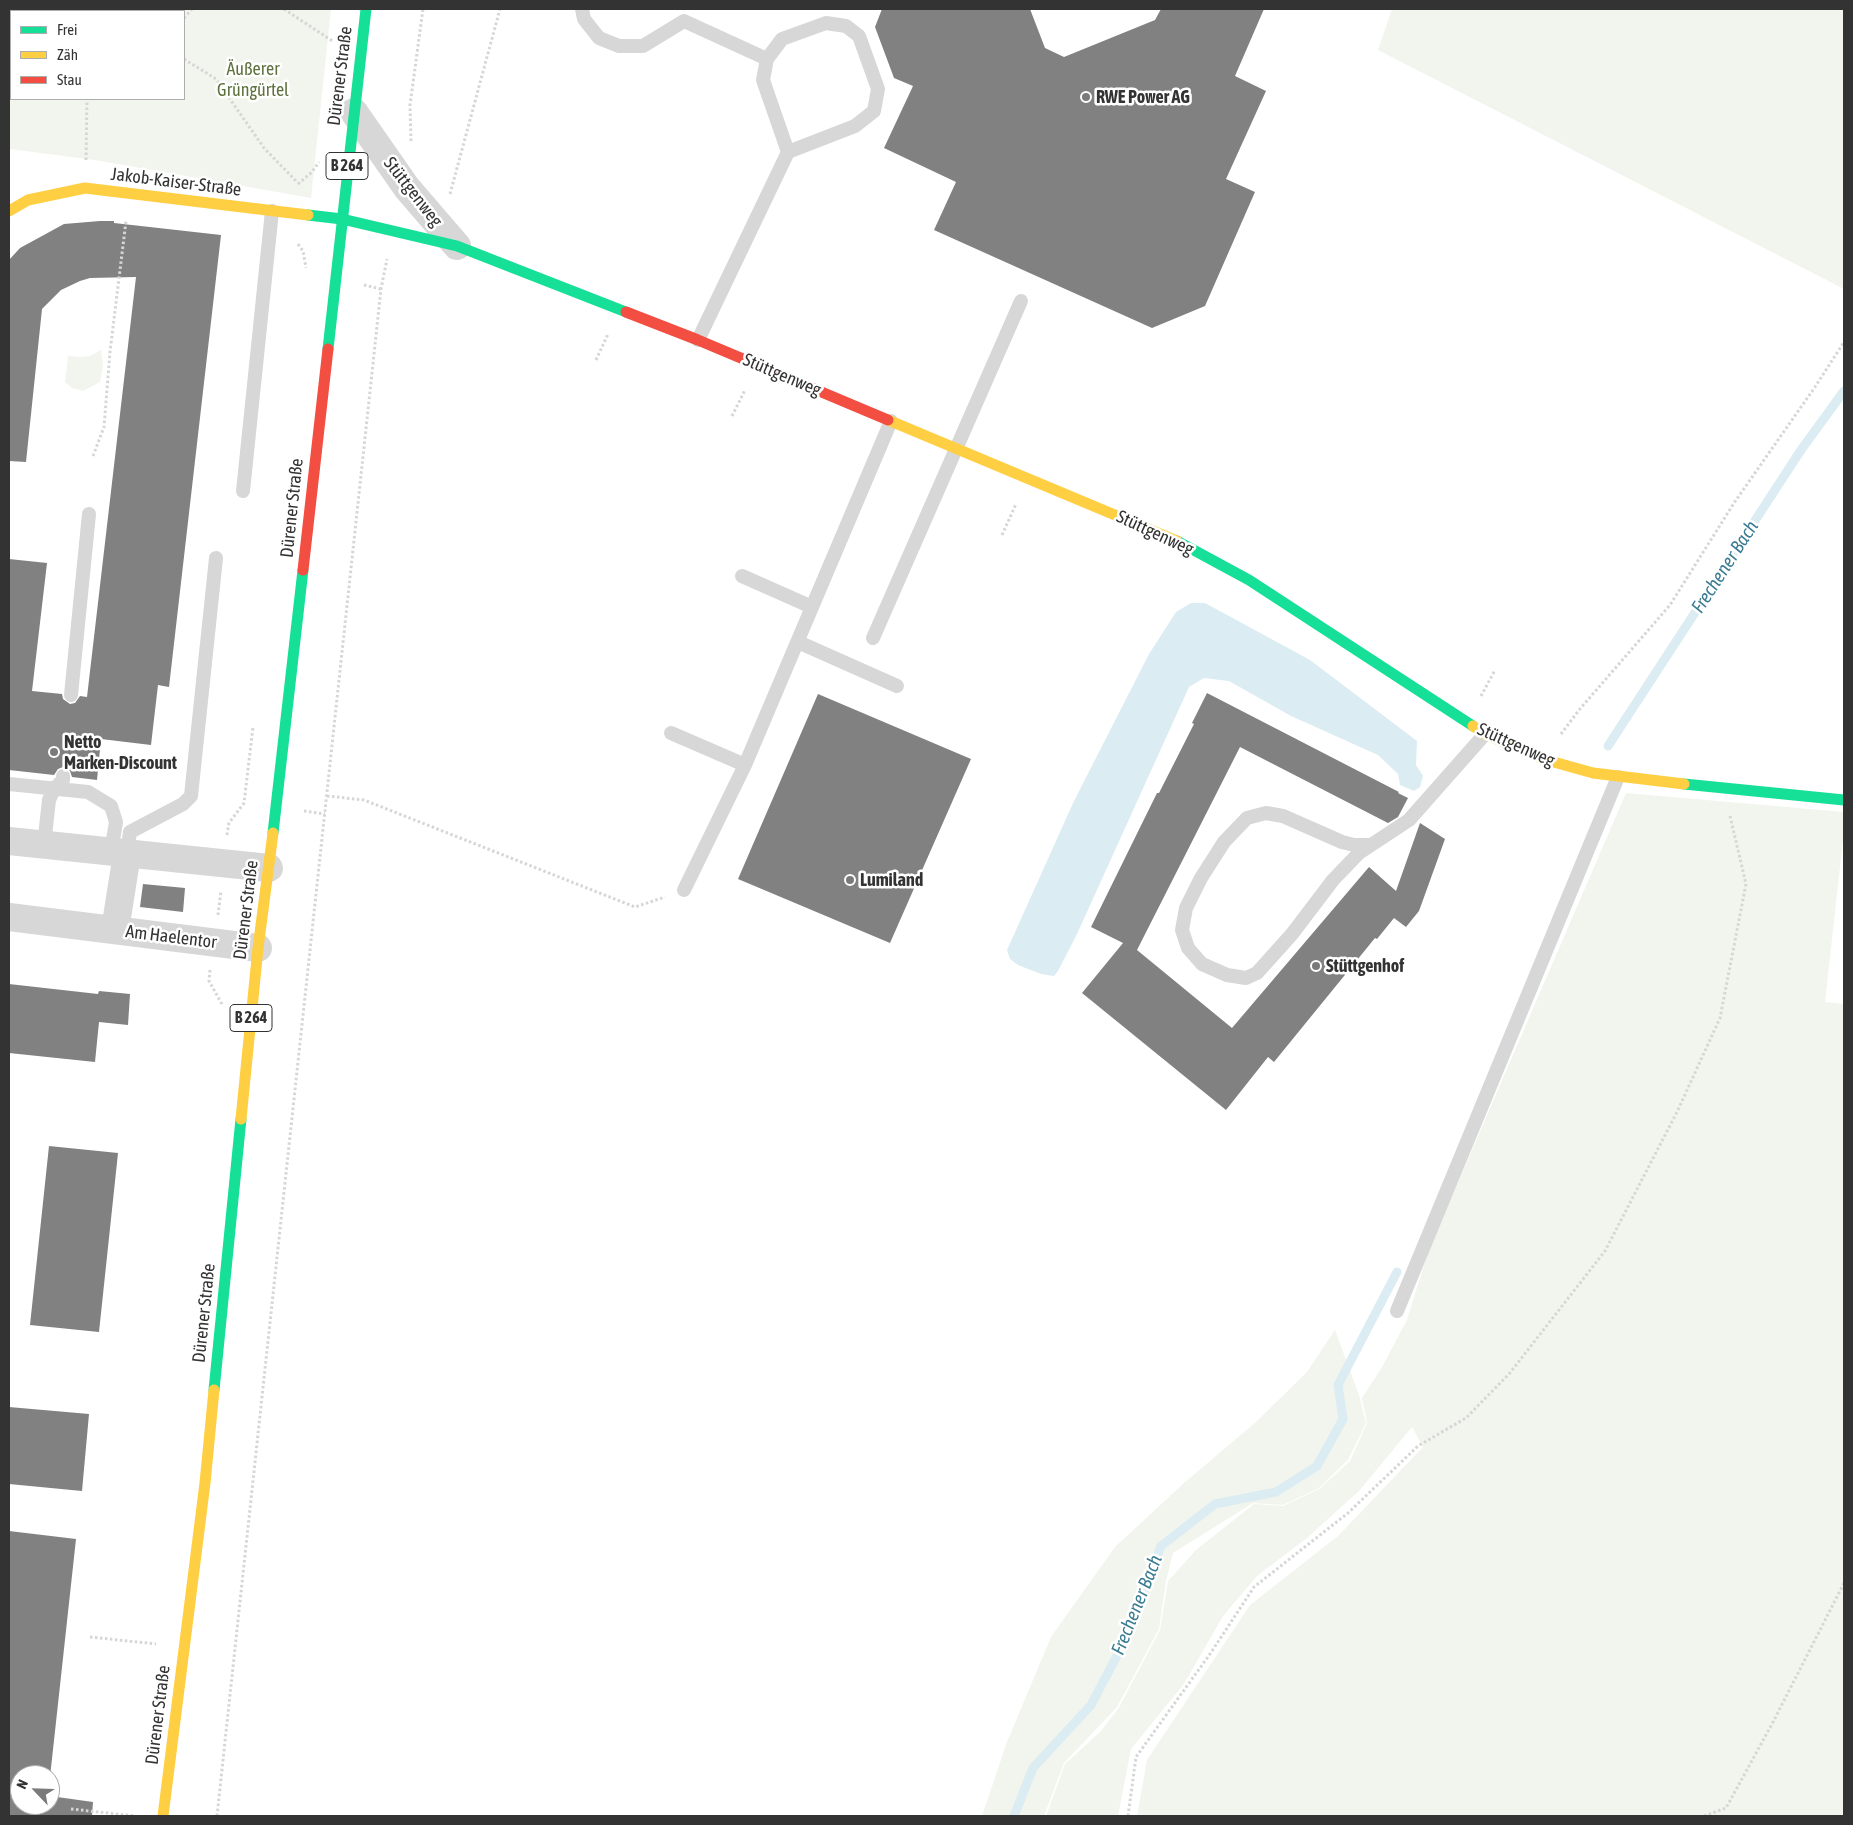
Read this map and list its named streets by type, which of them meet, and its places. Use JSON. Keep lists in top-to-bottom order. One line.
{"streets":{"street":["Dürener Straße","B 264","Jakob-Kaiser-Straße","Stüttgenweg","Am Haelentor"]},"crossings":[["Dürener Straße","Jakob-Kaiser-Straße"],["Dürener Straße","Stüttgenweg"],["Dürener Straße","Am Haelentor"],["Jakob-Kaiser-Straße","Stüttgenweg"]],"water":["Frechener Bach"],"parks":["Äußerer Grüngürtel"],"places":["RWE Power AG","Netto Marken-Discount","Lumiland","Stüttgenhof"],"legend":["Frei","Zäh","Stau"],"north":"top left"}
